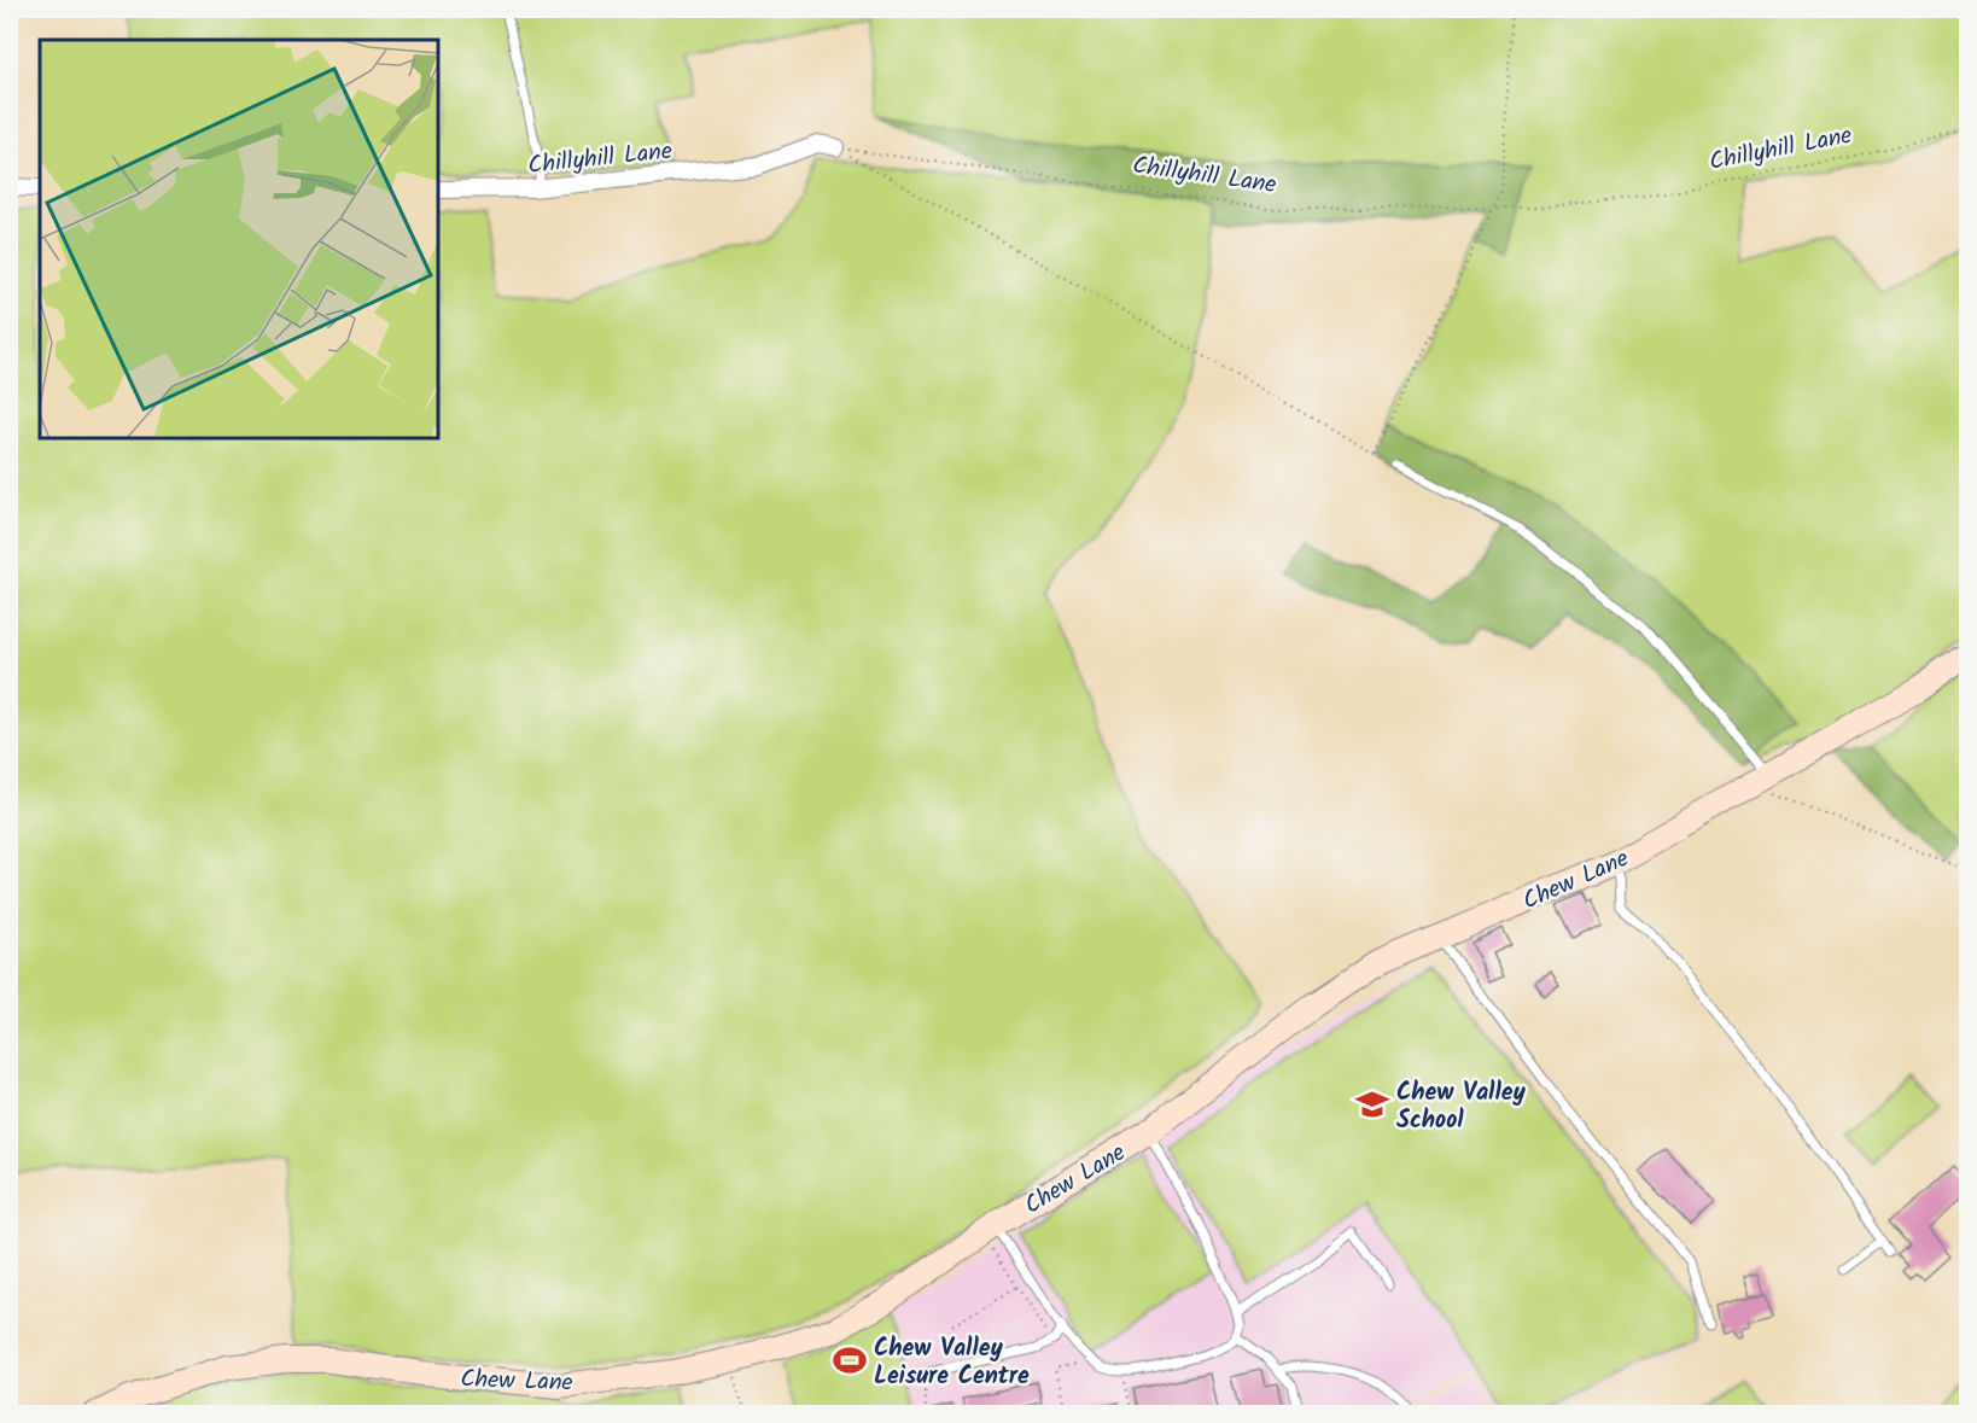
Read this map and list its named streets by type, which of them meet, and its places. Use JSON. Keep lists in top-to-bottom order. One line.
{"streets":{"main road":["Chew Lane"],"street":["Chillyhill Lane"]},"places":{"school or university":["Chew Valley School"],"sports":["Chew Valley Leisure Centre"]}}
